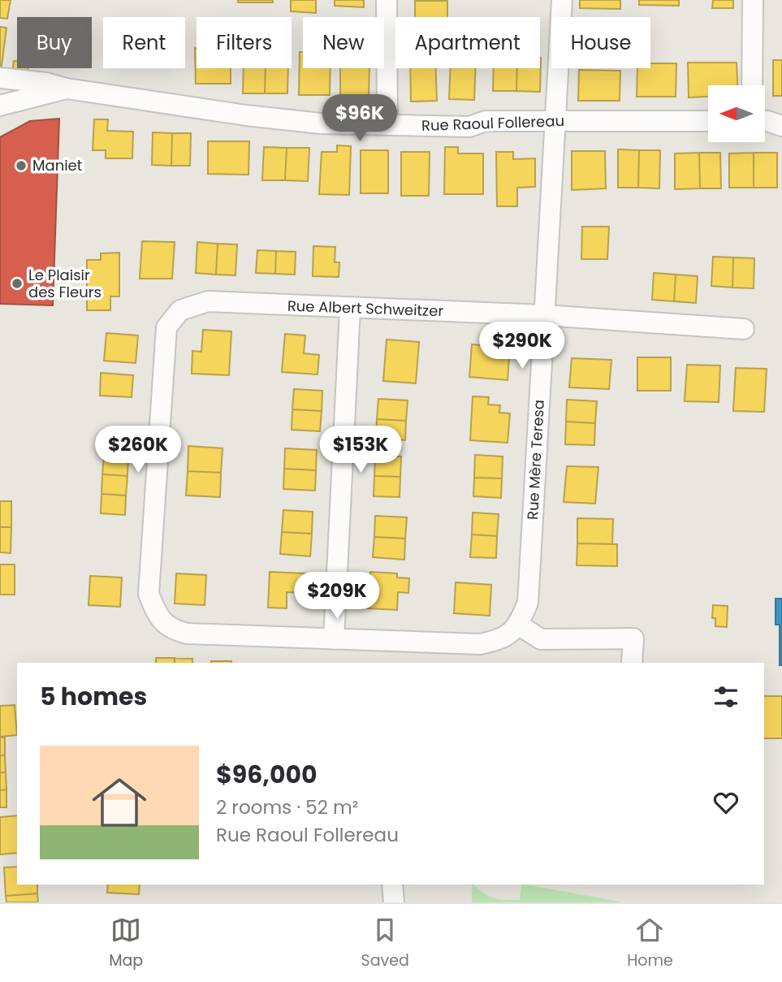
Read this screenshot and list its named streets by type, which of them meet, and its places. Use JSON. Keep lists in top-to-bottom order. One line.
{"streets":{"street":["Rue Raoul Follereau","Rue Albert Schweitzer","Rue Mère Teresa"]},"crossings":[["Rue Raoul Follereau","Rue Mère Teresa"],["Rue Albert Schweitzer","Rue Mère Teresa"]],"places":["Maniet","Le Plaisir des Fleurs"],"north":"left","page":{"chip":["Buy","Rent","Filters","New","Apartment","House"],"price":["$96K","$290K","$260K","$153K","$209K"],"heading":"5 homes","list":[{"name":"$96,000","note":"2 rooms · 52 m² · Rue Raoul Follereau"}],"tabs":["Map","Saved","Home"]}}
